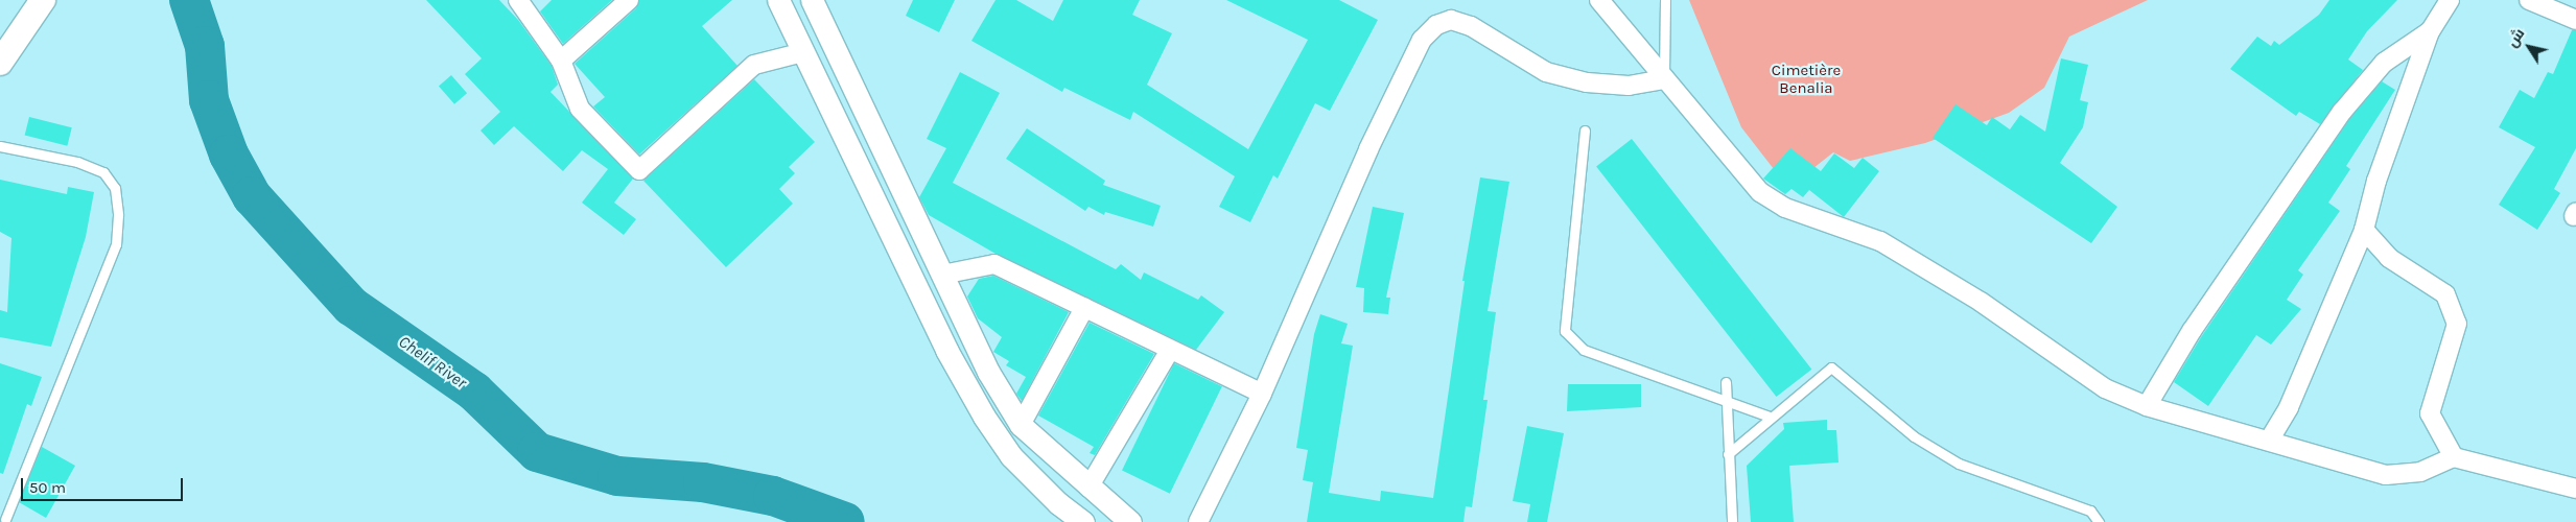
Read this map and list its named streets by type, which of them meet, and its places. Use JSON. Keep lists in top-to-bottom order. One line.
{"water":["Chelif River"],"parks":["Cimetière Benalia"],"scale_bar":"50 m","north":"top left"}
